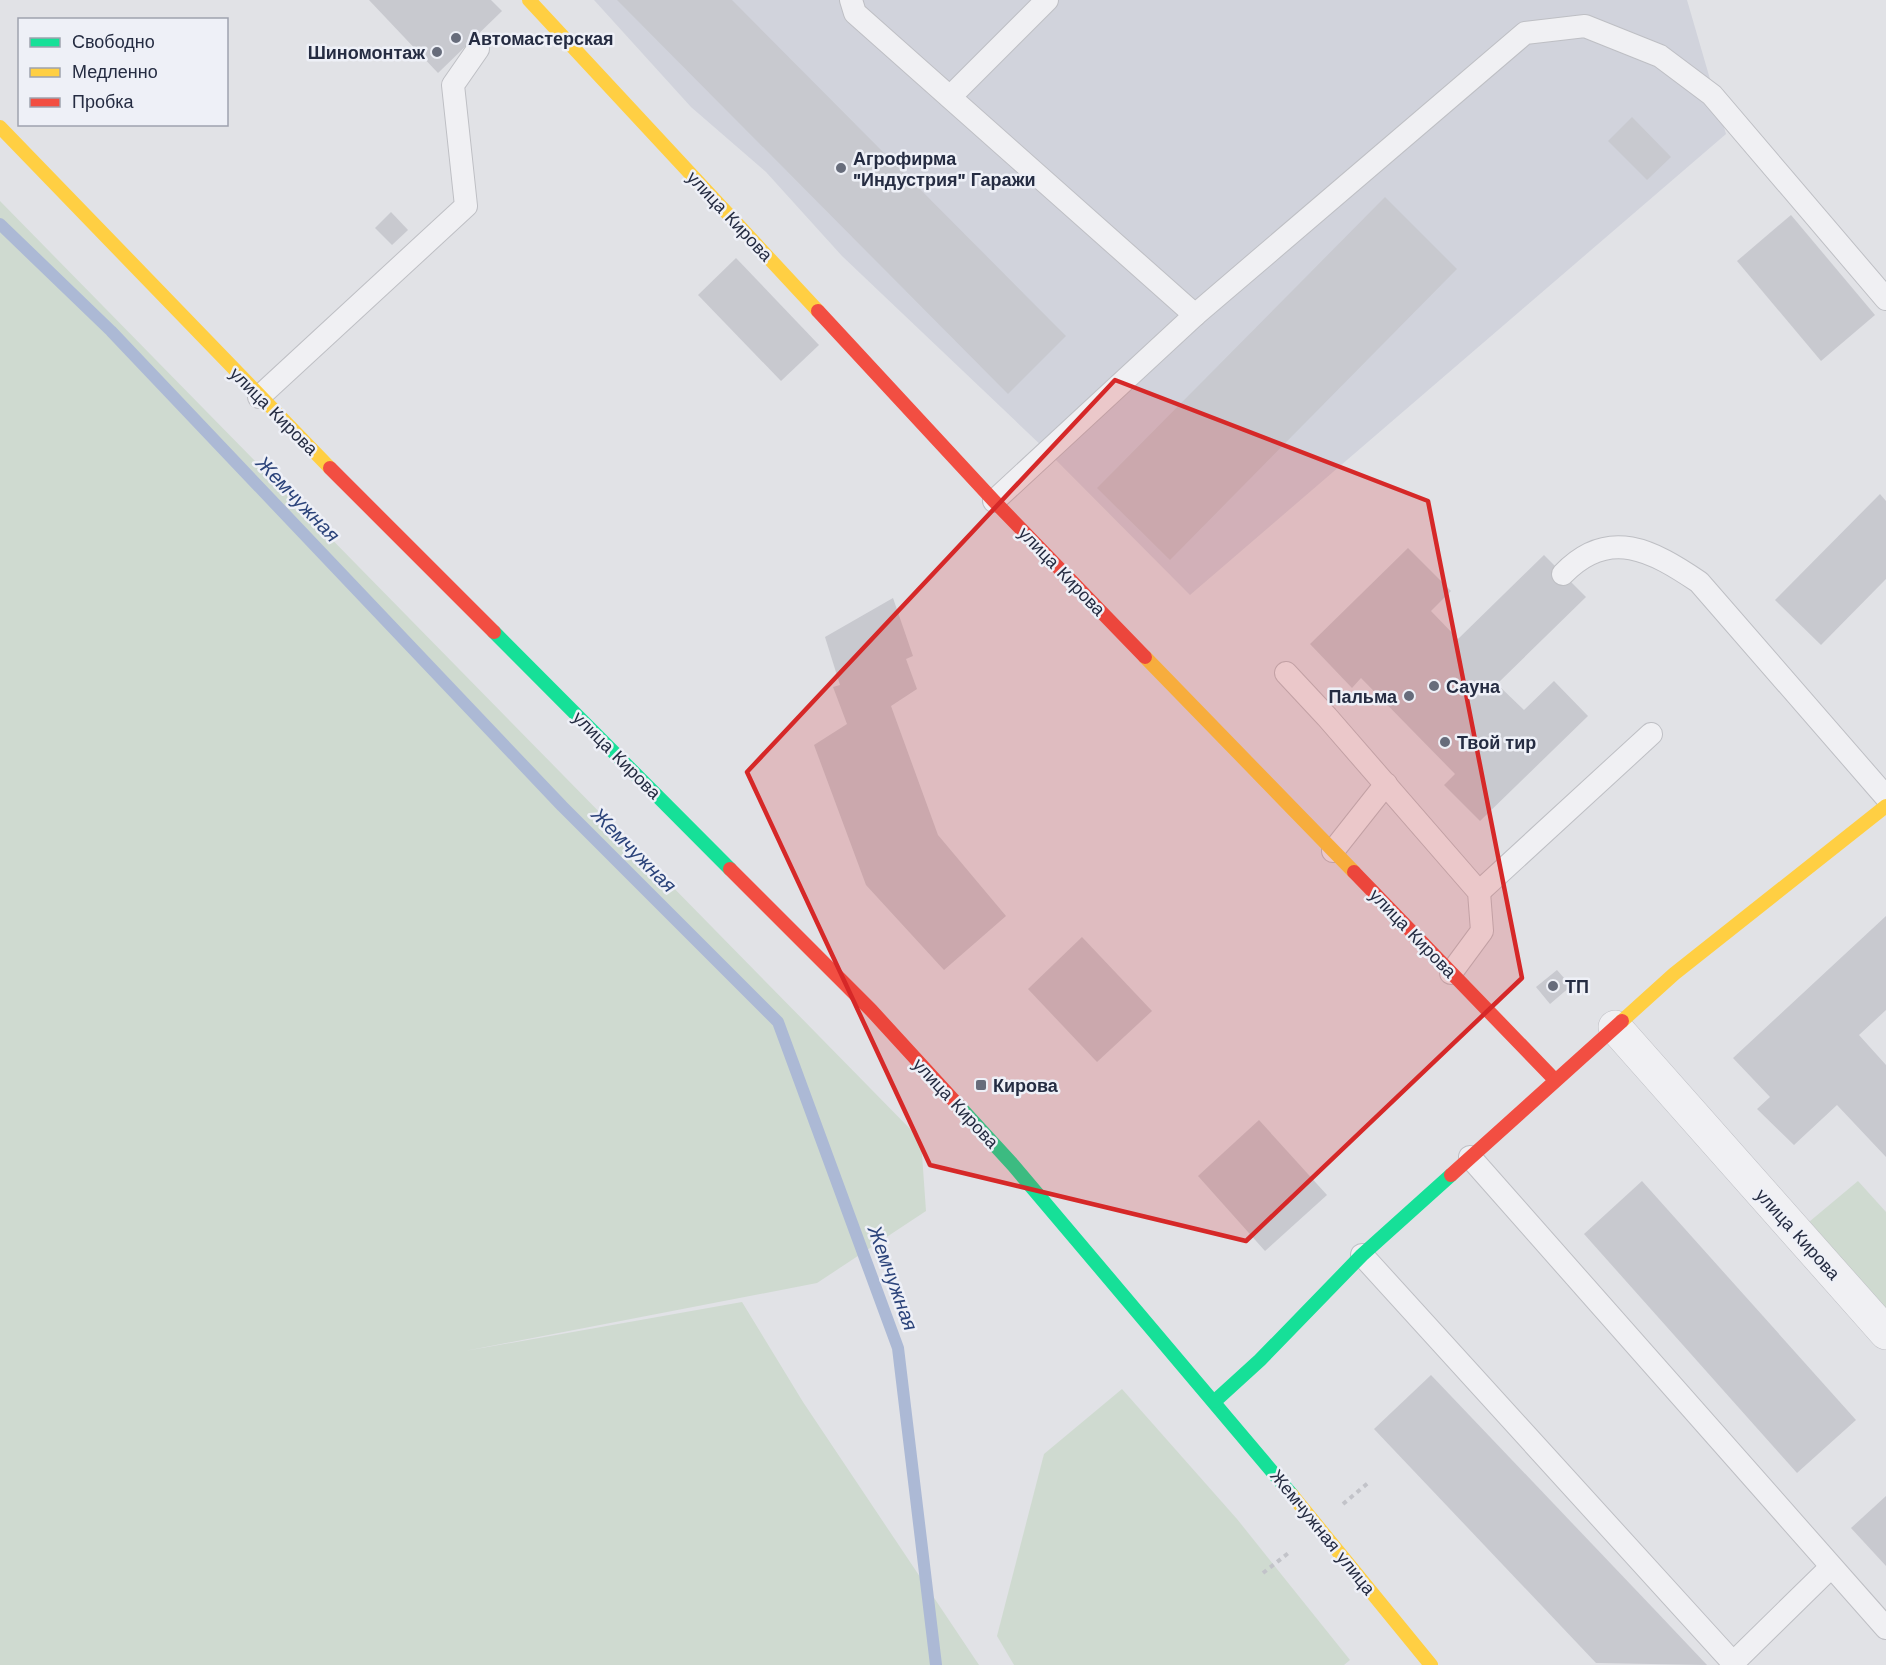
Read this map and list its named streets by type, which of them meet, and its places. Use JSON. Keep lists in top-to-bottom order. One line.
{"streets":{"street":["улица Кирова","Жемчужная улица"]},"crossings":[["улица Кирова","Жемчужная улица"]],"water":["Жемчужная"],"places":{"other":["Автомастерская","Шиномонтаж","Агрофирма \"Индустрия\" Гаражи","Сауна","Пальма","Твой тир","ТП"],"transit":["Кирова"]},"legend":["Свободно","Медленно","Пробка"]}
